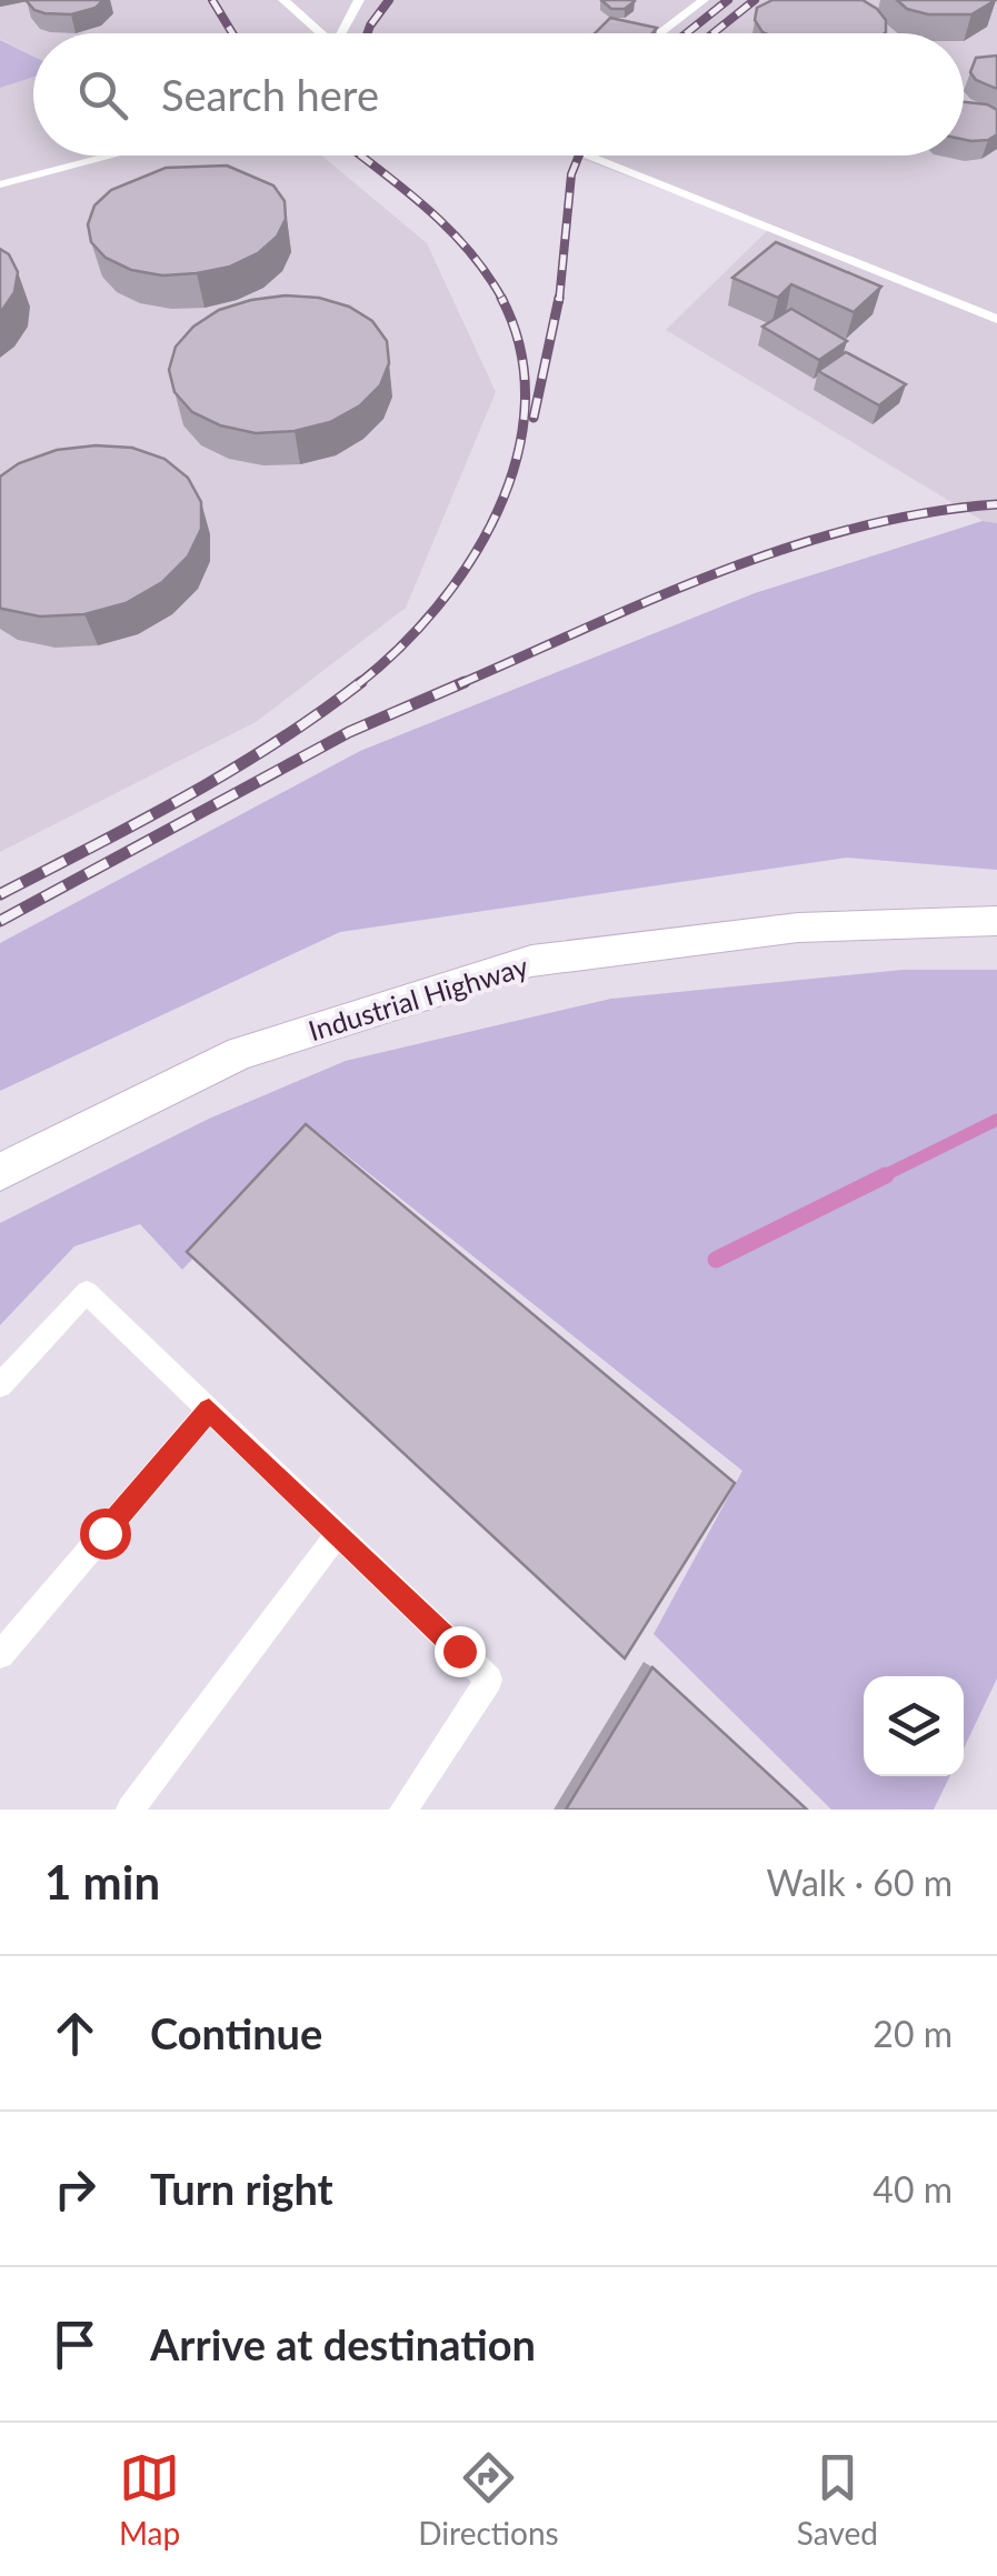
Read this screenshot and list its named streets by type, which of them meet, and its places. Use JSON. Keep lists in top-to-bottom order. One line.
{"streets":{"main road":["Industrial Highway"]},"page":{"search":"Search here","heading":["1 min","Walk · 60 m"],"list":[["Continue","20 m"],["Turn right","40 m"],"Arrive at destination"],"nav":["Map","Directions","Saved"]}}
